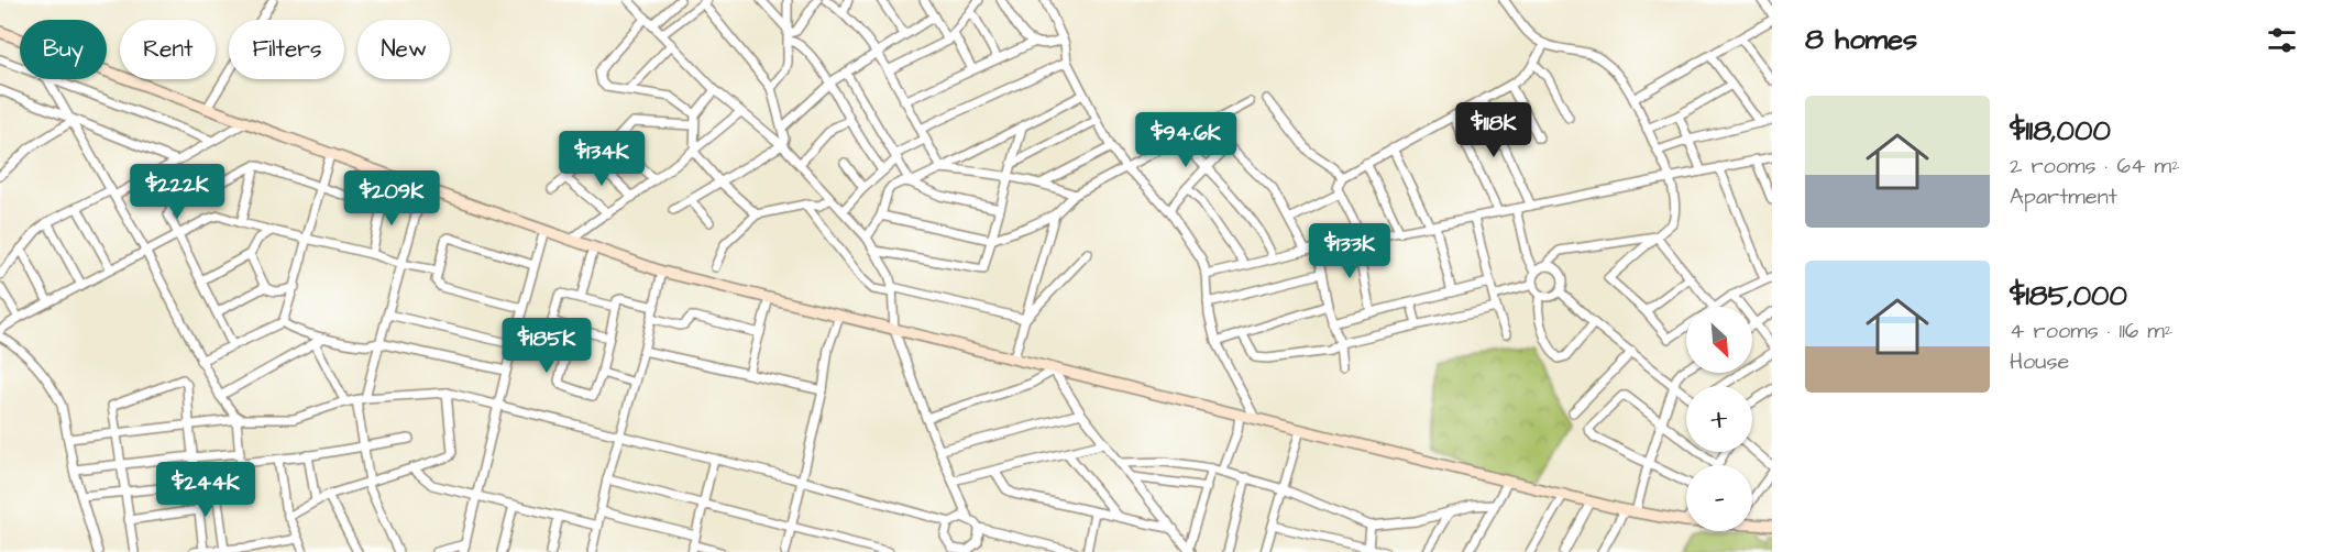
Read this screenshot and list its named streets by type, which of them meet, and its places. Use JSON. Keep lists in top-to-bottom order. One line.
{"north":"bottom right","page":{"heading":"8 homes","chip":["Buy","Rent","Filters","New"],"list":[{"name":"$118,000","note":"2 rooms · 64 m² · Apartment"},{"name":"$185,000","note":"4 rooms · 116 m² · House"}],"price":["$118K","$94.6K","$134K","$222K","$209K","$133K","$185K","$244K"],"map_buttons":["+","−"]}}
